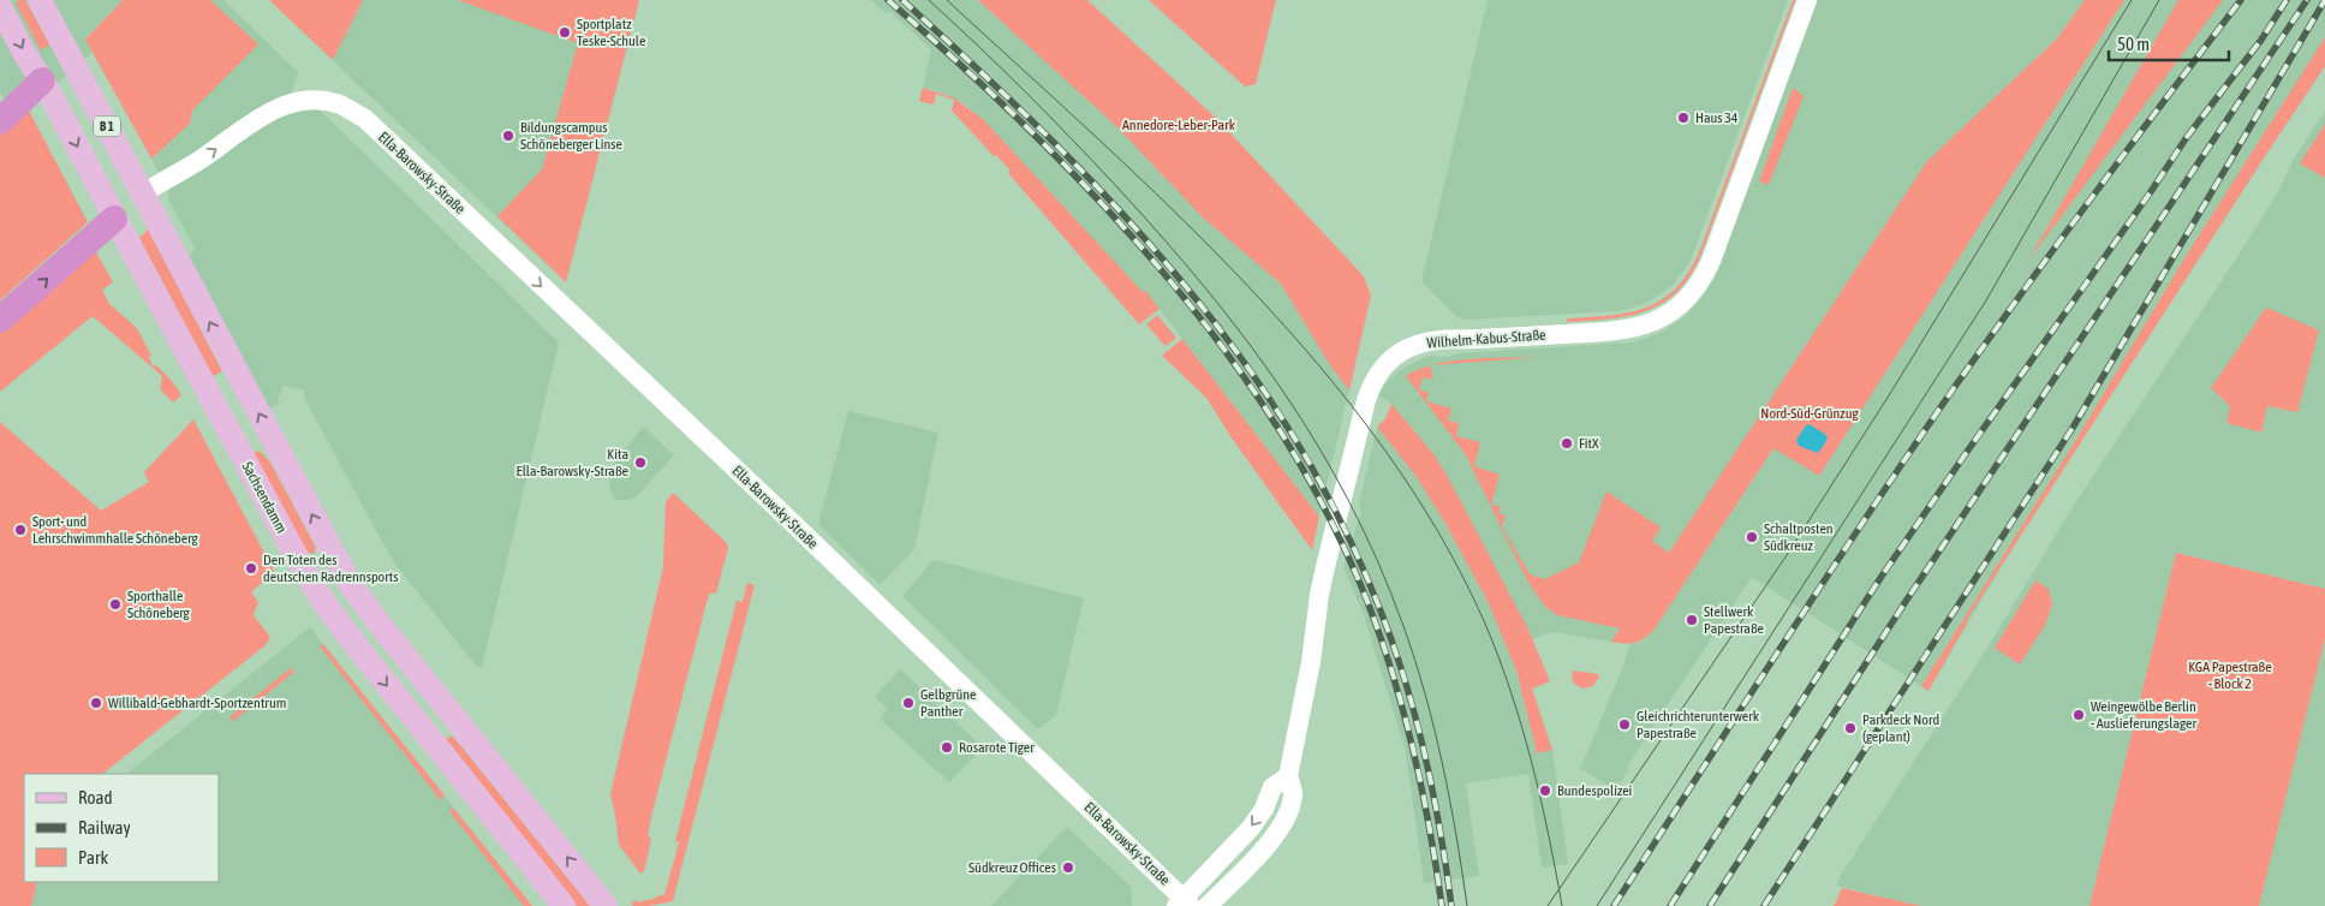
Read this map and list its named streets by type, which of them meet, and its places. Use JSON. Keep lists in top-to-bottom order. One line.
{"streets":{"main road":["B 1","Sachsendamm"],"street":["Ella-Barowsky-Straße","Wilhelm-Kabus-Straße"]},"crossings":[["Ella-Barowsky-Straße","Sachsendamm"]],"one_way":["Ella-Barowsky-Straße"],"parks":["Annedore-Leber-Park","Nord-Süd-Grünzug","KGA Papestraße - Block 2"],"places":["Sportplatz Teske-Schule","Haus 34","Bildungscampus Schöneberger Linse","FitX","Kita Ella-Barowsky-Straße","Sport- und Lehrschwimmhalle Schöneberg","Schaltposten Südkreuz","Den Toten des deutschen Radrennsports","Sporthalle Schöneberg","Stellwerk Papestraße","Willibald-Gebhardt-Sportzentrum","Gelbgrüne Panther","Weingewölbe Berlin - Auslieferungslager","Gleichrichterunterwerk Papestraße","Parkdeck Nord (geplant)","Rosarote Tiger","Bundespolizei","Südkreuz Offices"],"legend":["Road","Railway","Park"],"scale_bar":"50 m"}
